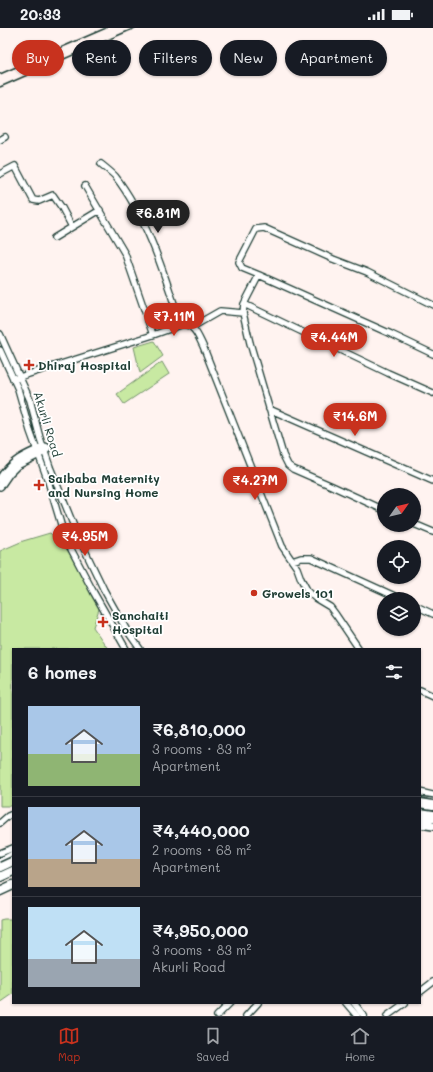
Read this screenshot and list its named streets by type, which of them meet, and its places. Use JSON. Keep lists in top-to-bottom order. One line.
{"streets":{"street":["Akurli Road"]},"places":{"health":["Dhiraj Hospital","Saibaba Maternity and Nursing Home","Sanchaiti Hospital"],"other":["Growels 101"]},"north":"top right","page":{"status":"20:33","chip":["Buy","Rent","Filters","New","Apartment"],"price":["₹6.81M","₹7.11M","₹4.44M","₹14.6M","₹4.27M","₹4.95M"],"heading":"6 homes","list":[{"name":"₹6,810,000","note":"3 rooms · 83 m² · Apartment"},{"name":"₹4,440,000","note":"2 rooms · 68 m² · Apartment"},{"name":"₹4,950,000","note":"3 rooms · 83 m² · Akurli Road"}],"tabs":["Map","Saved","Home"]}}
